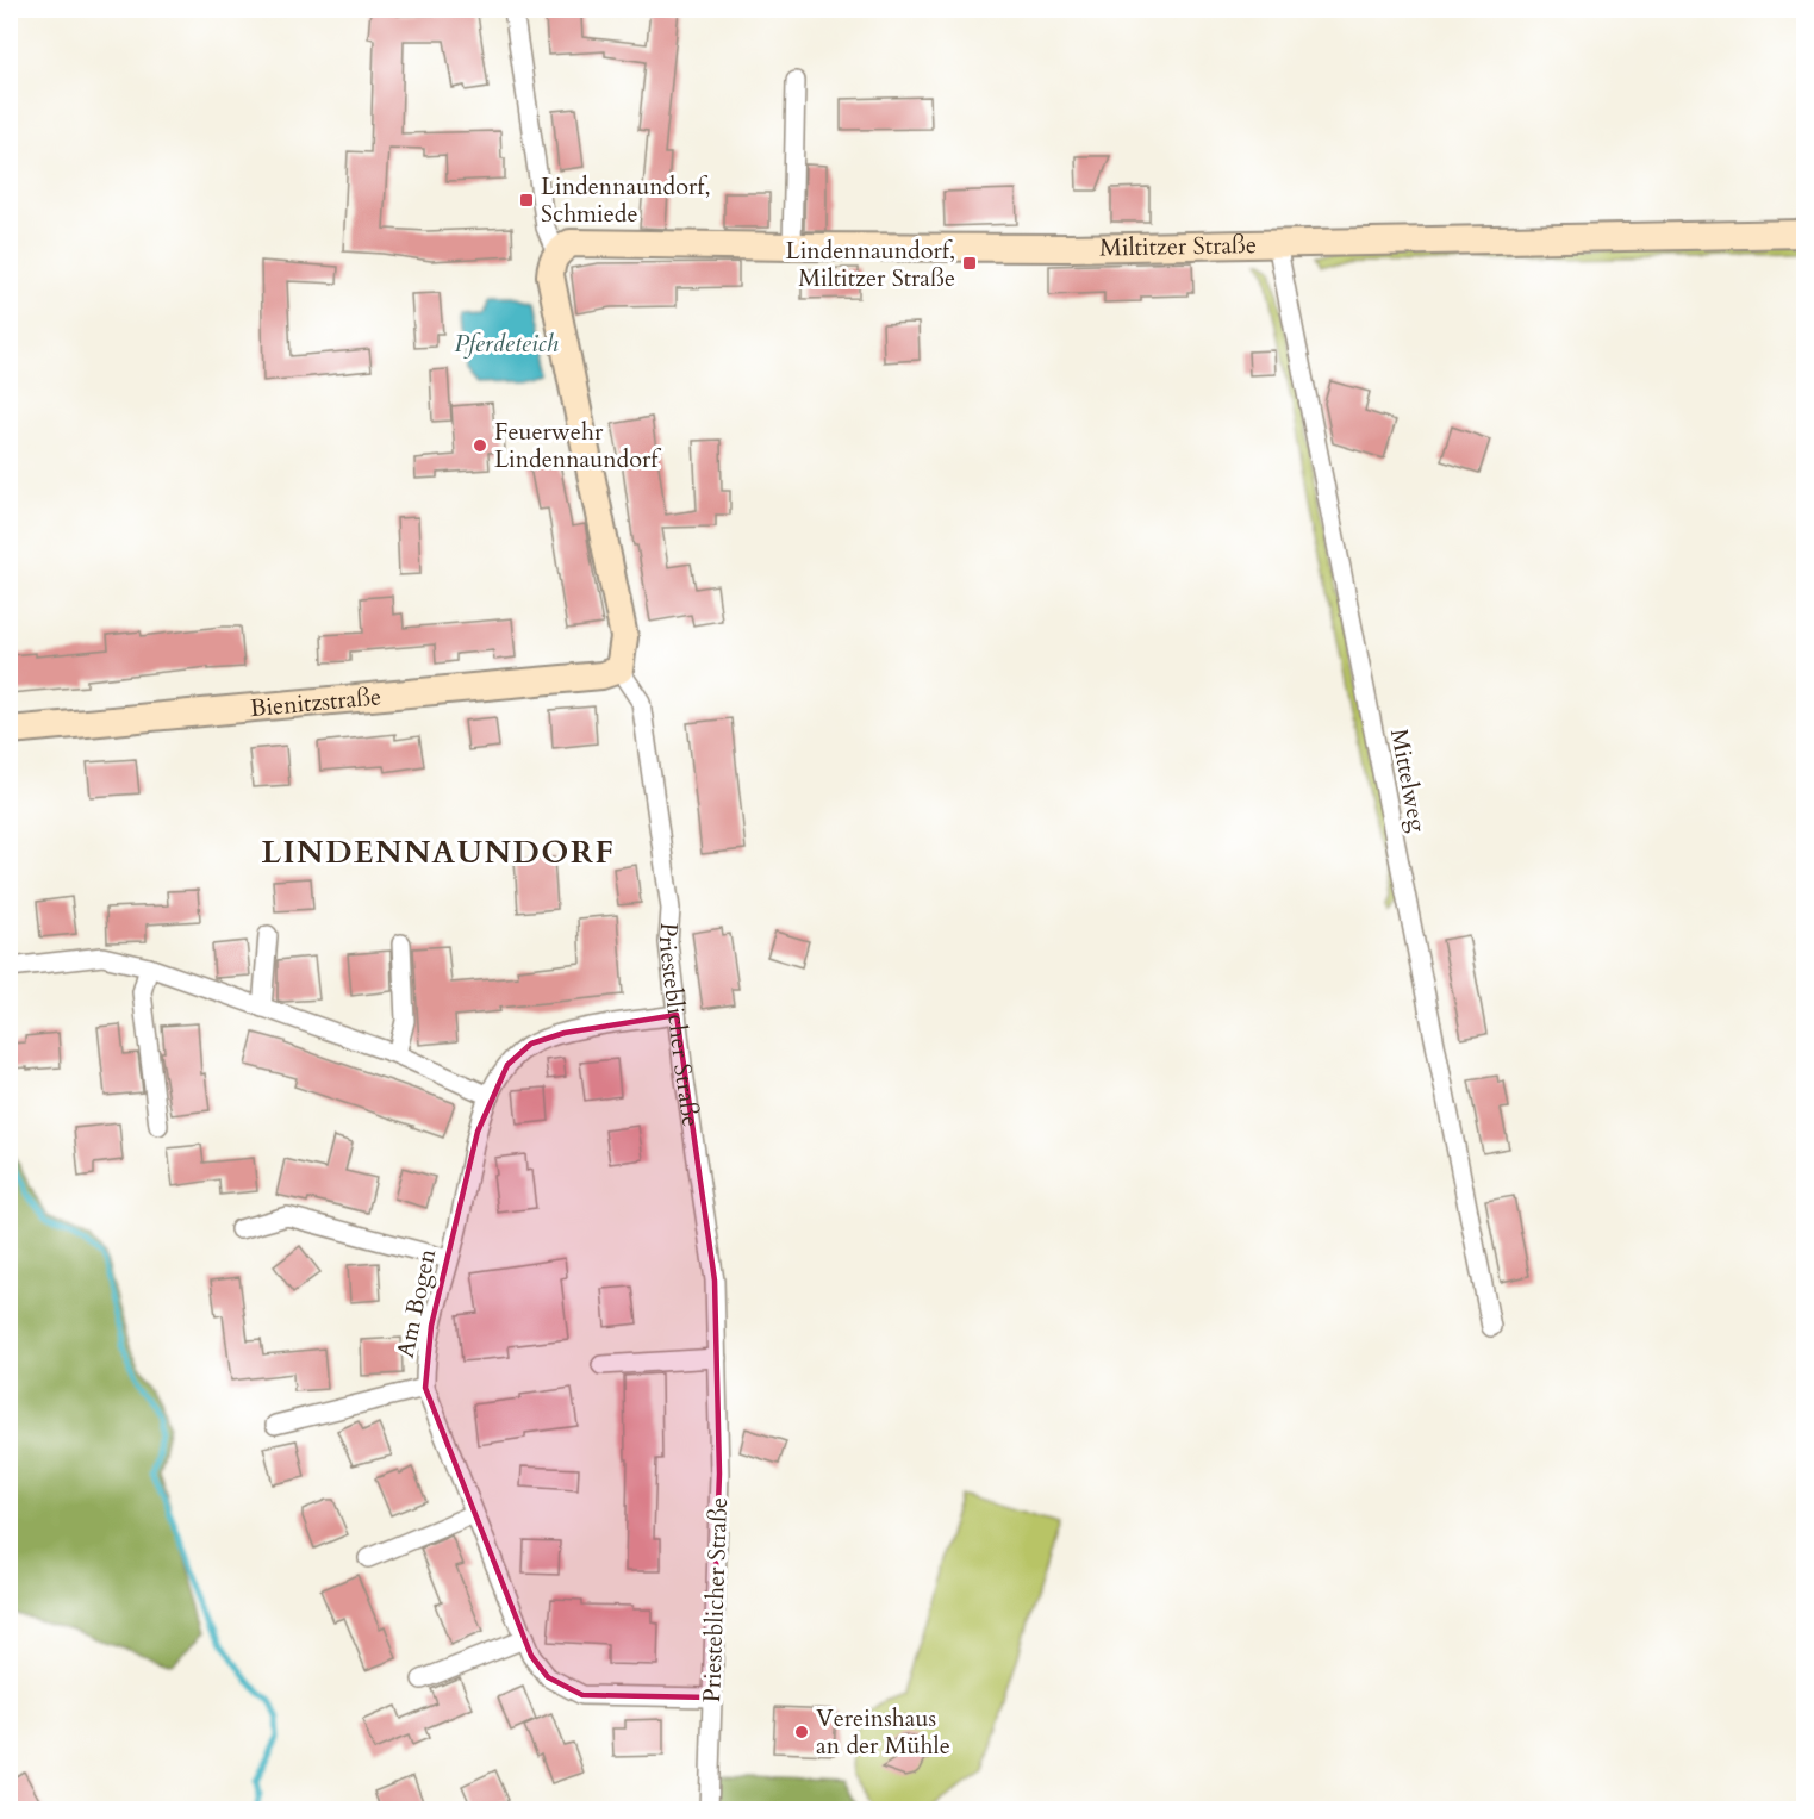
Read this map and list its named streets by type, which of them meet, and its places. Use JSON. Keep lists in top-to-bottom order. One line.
{"streets":{"street":["Miltitzer Straße","Bienitzstraße","Mittelweg","Priesteblicher Straße","Am Bogen"]},"crossings":[["Miltitzer Straße","Mittelweg"],["Bienitzstraße","Priesteblicher Straße"],["Priesteblicher Straße","Am Bogen"]],"districts":["LINDENNAUNDORF"],"water":["Pferdeteich"],"places":{"transit":["Lindennaundorf, Schmiede","Lindennaundorf, Miltitzer Straße"],"other":["Feuerwehr Lindennaundorf","Vereinshaus an der Mühle"]}}
